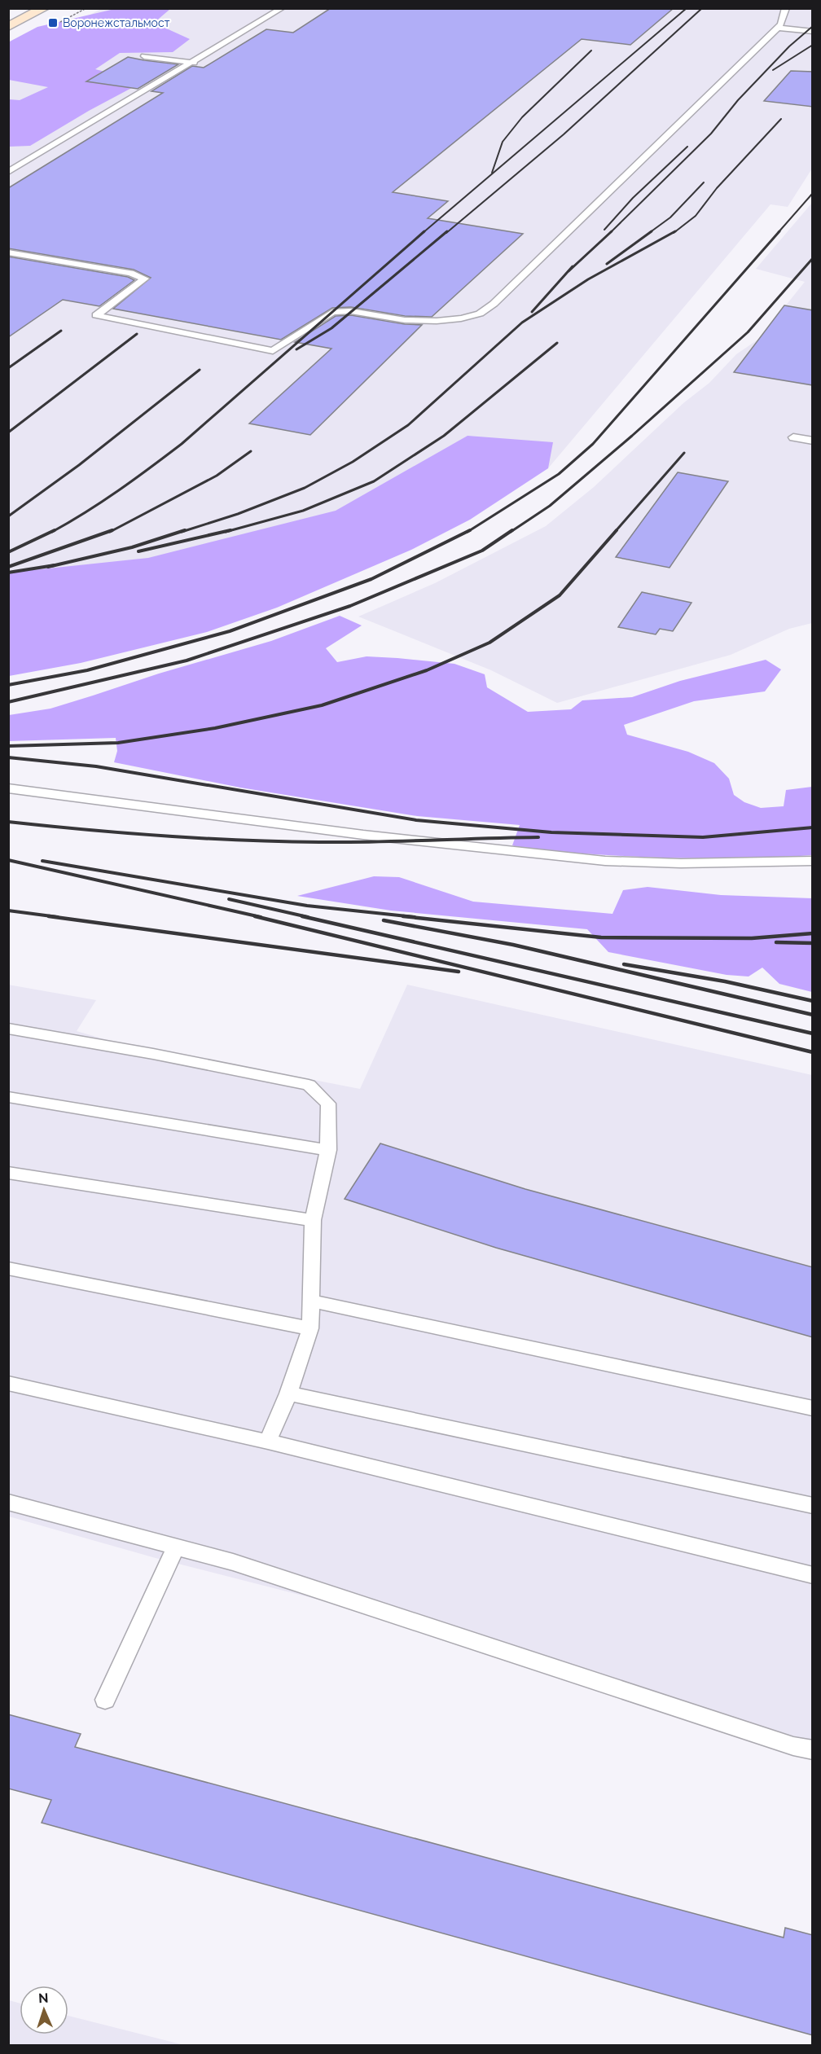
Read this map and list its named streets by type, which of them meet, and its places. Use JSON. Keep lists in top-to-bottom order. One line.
{"places":{"transit":["Воронежстальмост"]},"north":"top"}
